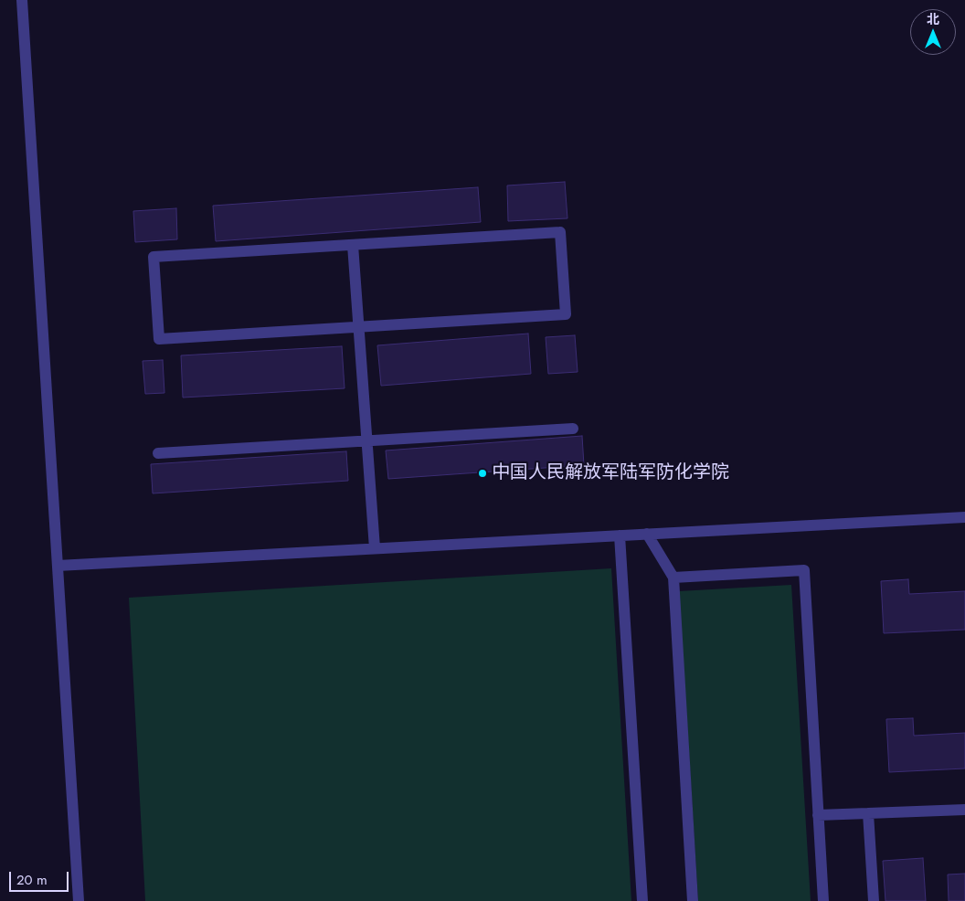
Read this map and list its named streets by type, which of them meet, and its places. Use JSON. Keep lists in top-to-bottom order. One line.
{"places":["中国人民解放军陆军防化学院"],"scale_bar":"20 m","north":"top"}
